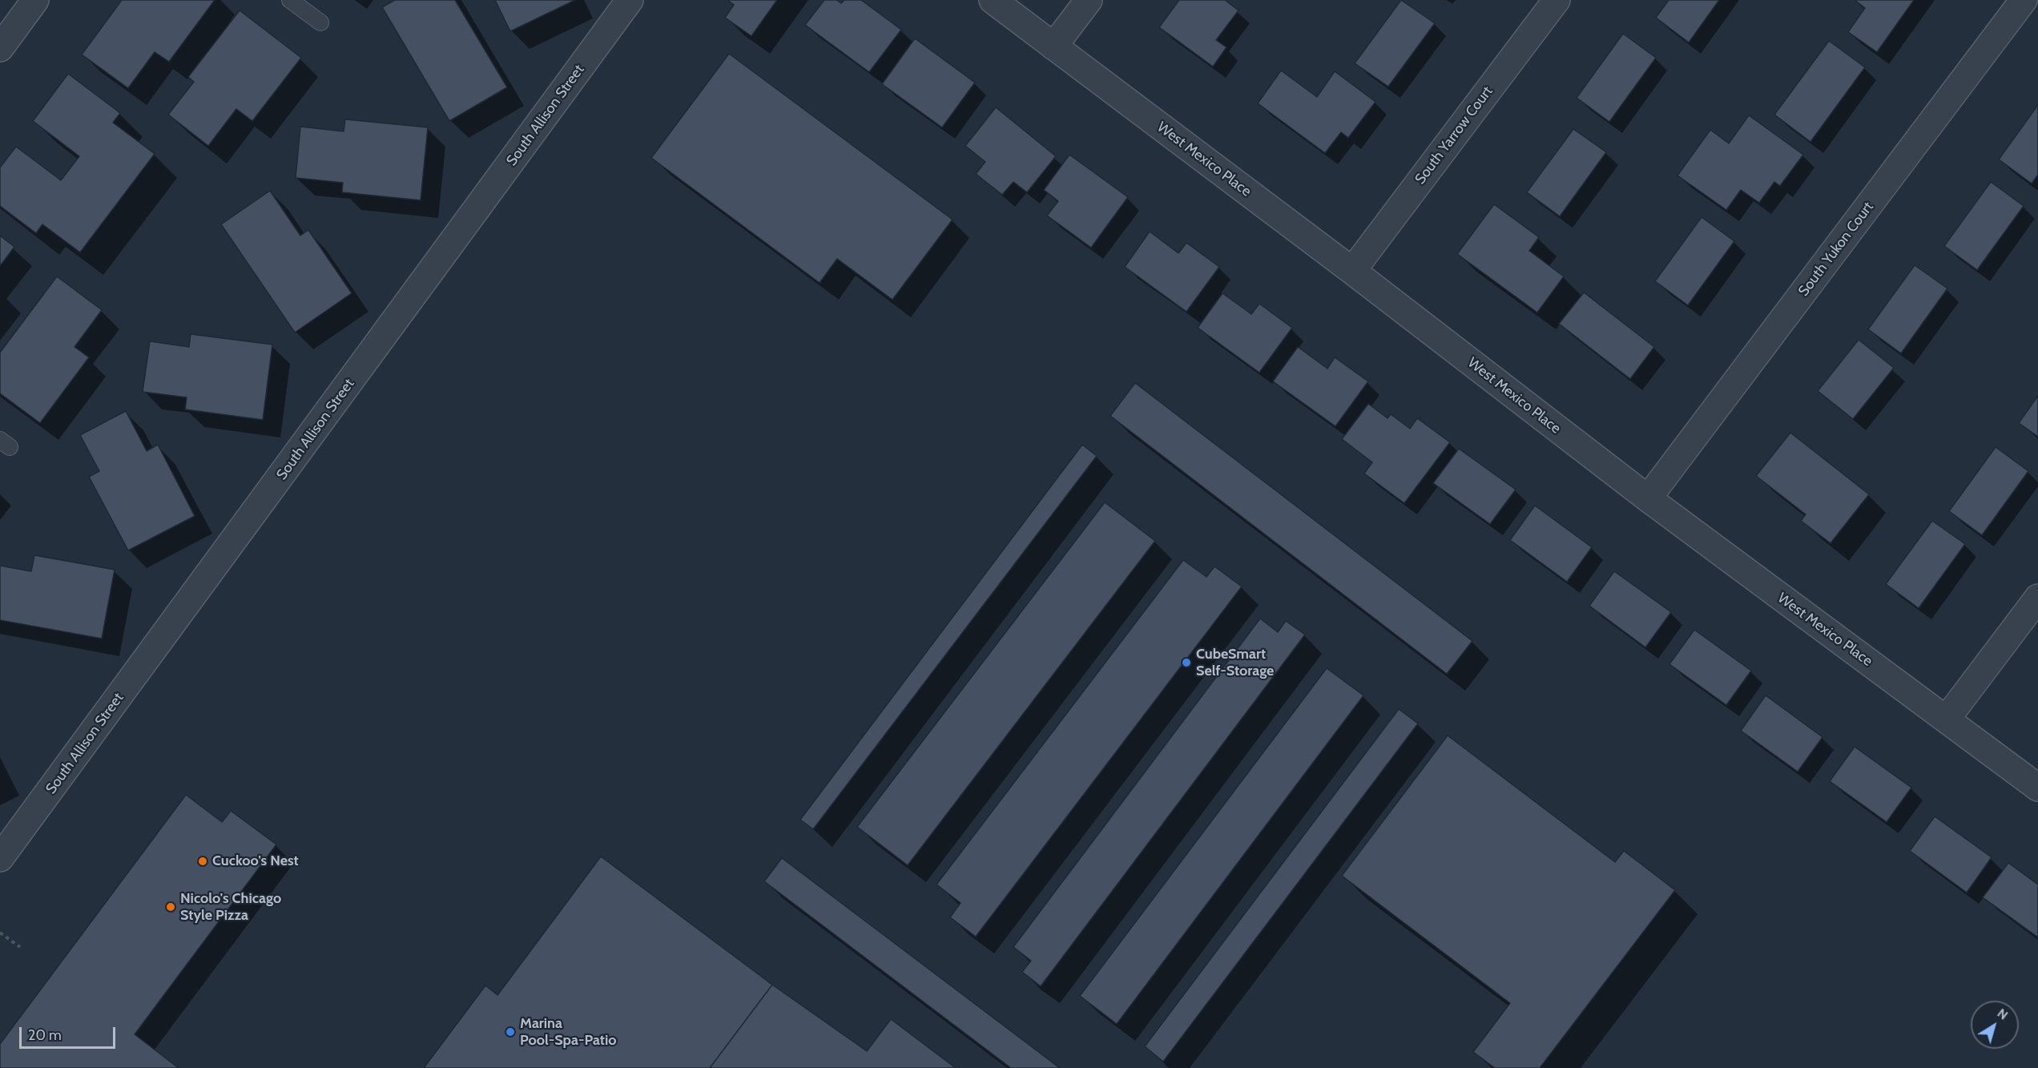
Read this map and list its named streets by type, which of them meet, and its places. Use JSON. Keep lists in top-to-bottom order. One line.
{"streets":{"street":["South Allison Street","South Yarrow Court","West Mexico Place","South Yukon Court"]},"crossings":[["South Yarrow Court","West Mexico Place"],["West Mexico Place","South Yukon Court"]],"places":["CubeSmart Self-Storage","Cuckoo's Nest","Nicolo's Chicago Style Pizza","Marina Pool-Spa-Patio"],"scale_bar":"20 m","north":"top right"}
